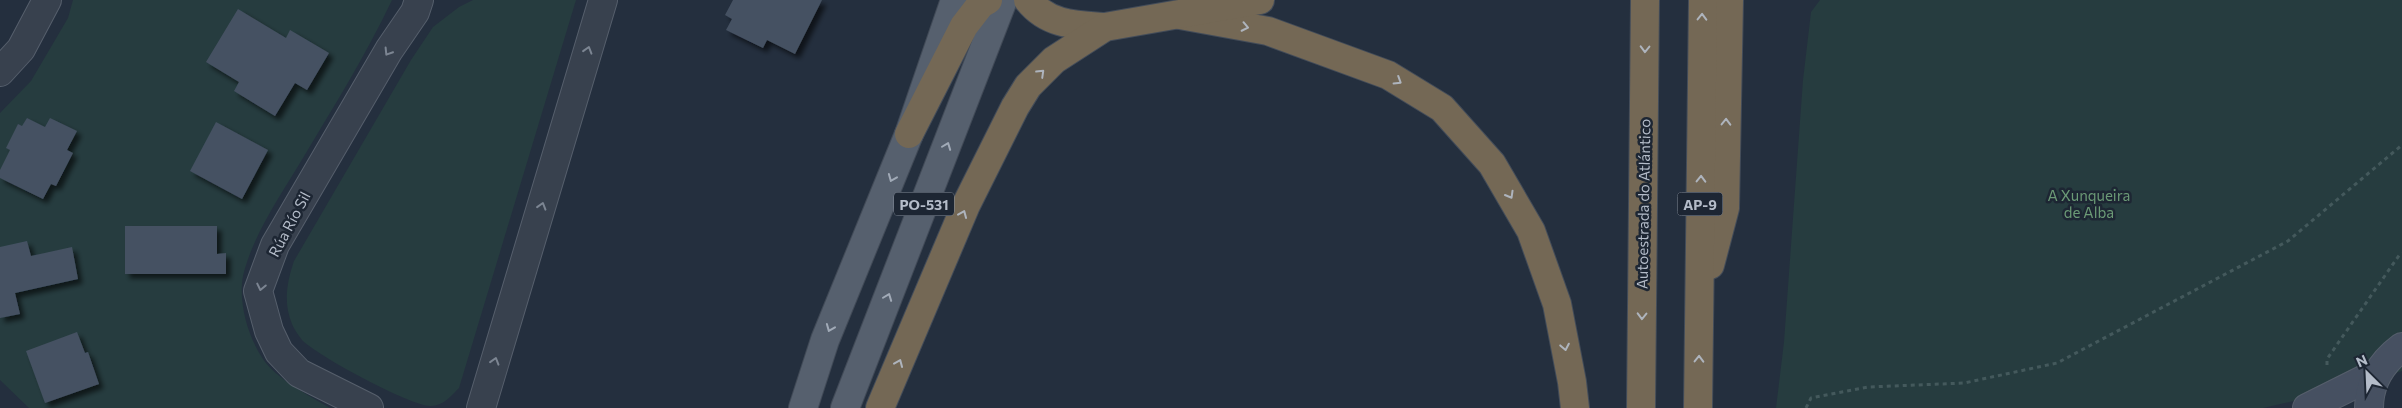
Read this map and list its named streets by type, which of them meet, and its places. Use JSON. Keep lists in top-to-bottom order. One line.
{"streets":{"highway":["Autoestrada do Atlántico","AP-9"],"main road":["PO-531"],"street":["Rúa Río Sil"]},"parks":["A Xunqueira de Alba"],"north":"top left"}
